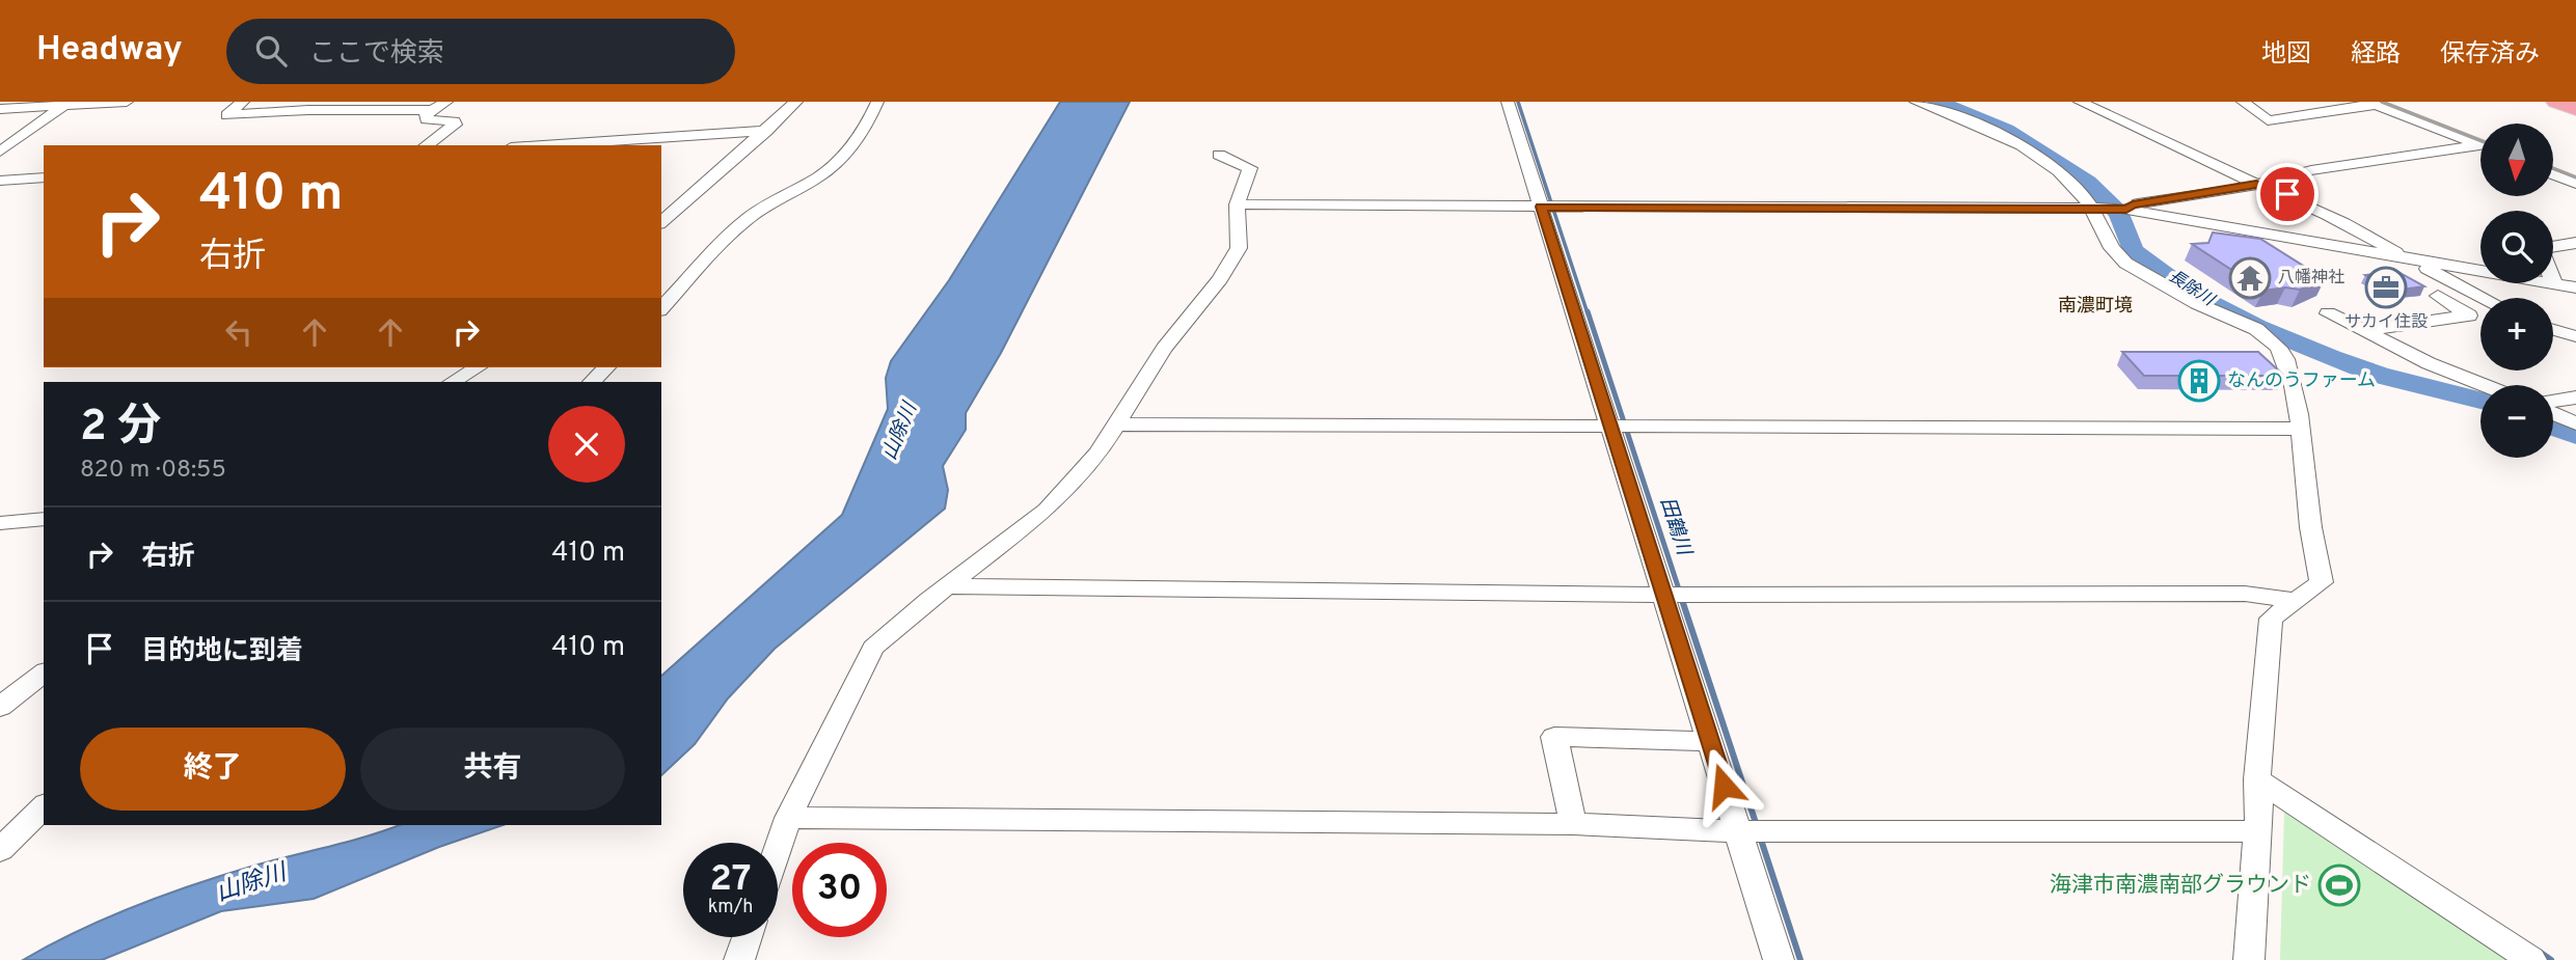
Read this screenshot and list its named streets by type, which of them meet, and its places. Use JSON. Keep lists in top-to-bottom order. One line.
{"districts":["南濃町境"],"water":["長除川","山除川","田鶴川"],"places":{"temple":["八幡神社"],"office":["サカイ住設"],"building":["なんのうファーム"],"sports":["海津市南濃南部グラウンド"]},"north":"bottom","page":{"header":"Headway","search":"ここで検索","nav":["地図","経路","保存済み"],"map_buttons":["+","−"],"turn":["410 m","右折"],"heading":["2 分","820 m · 08:55"],"list":[{"name":"右折","value":"410 m"},{"name":"目的地に到着","value":"410 m"}],"buttons":["終了","共有"],"speed":"27 km/h","limit":"30"}}
